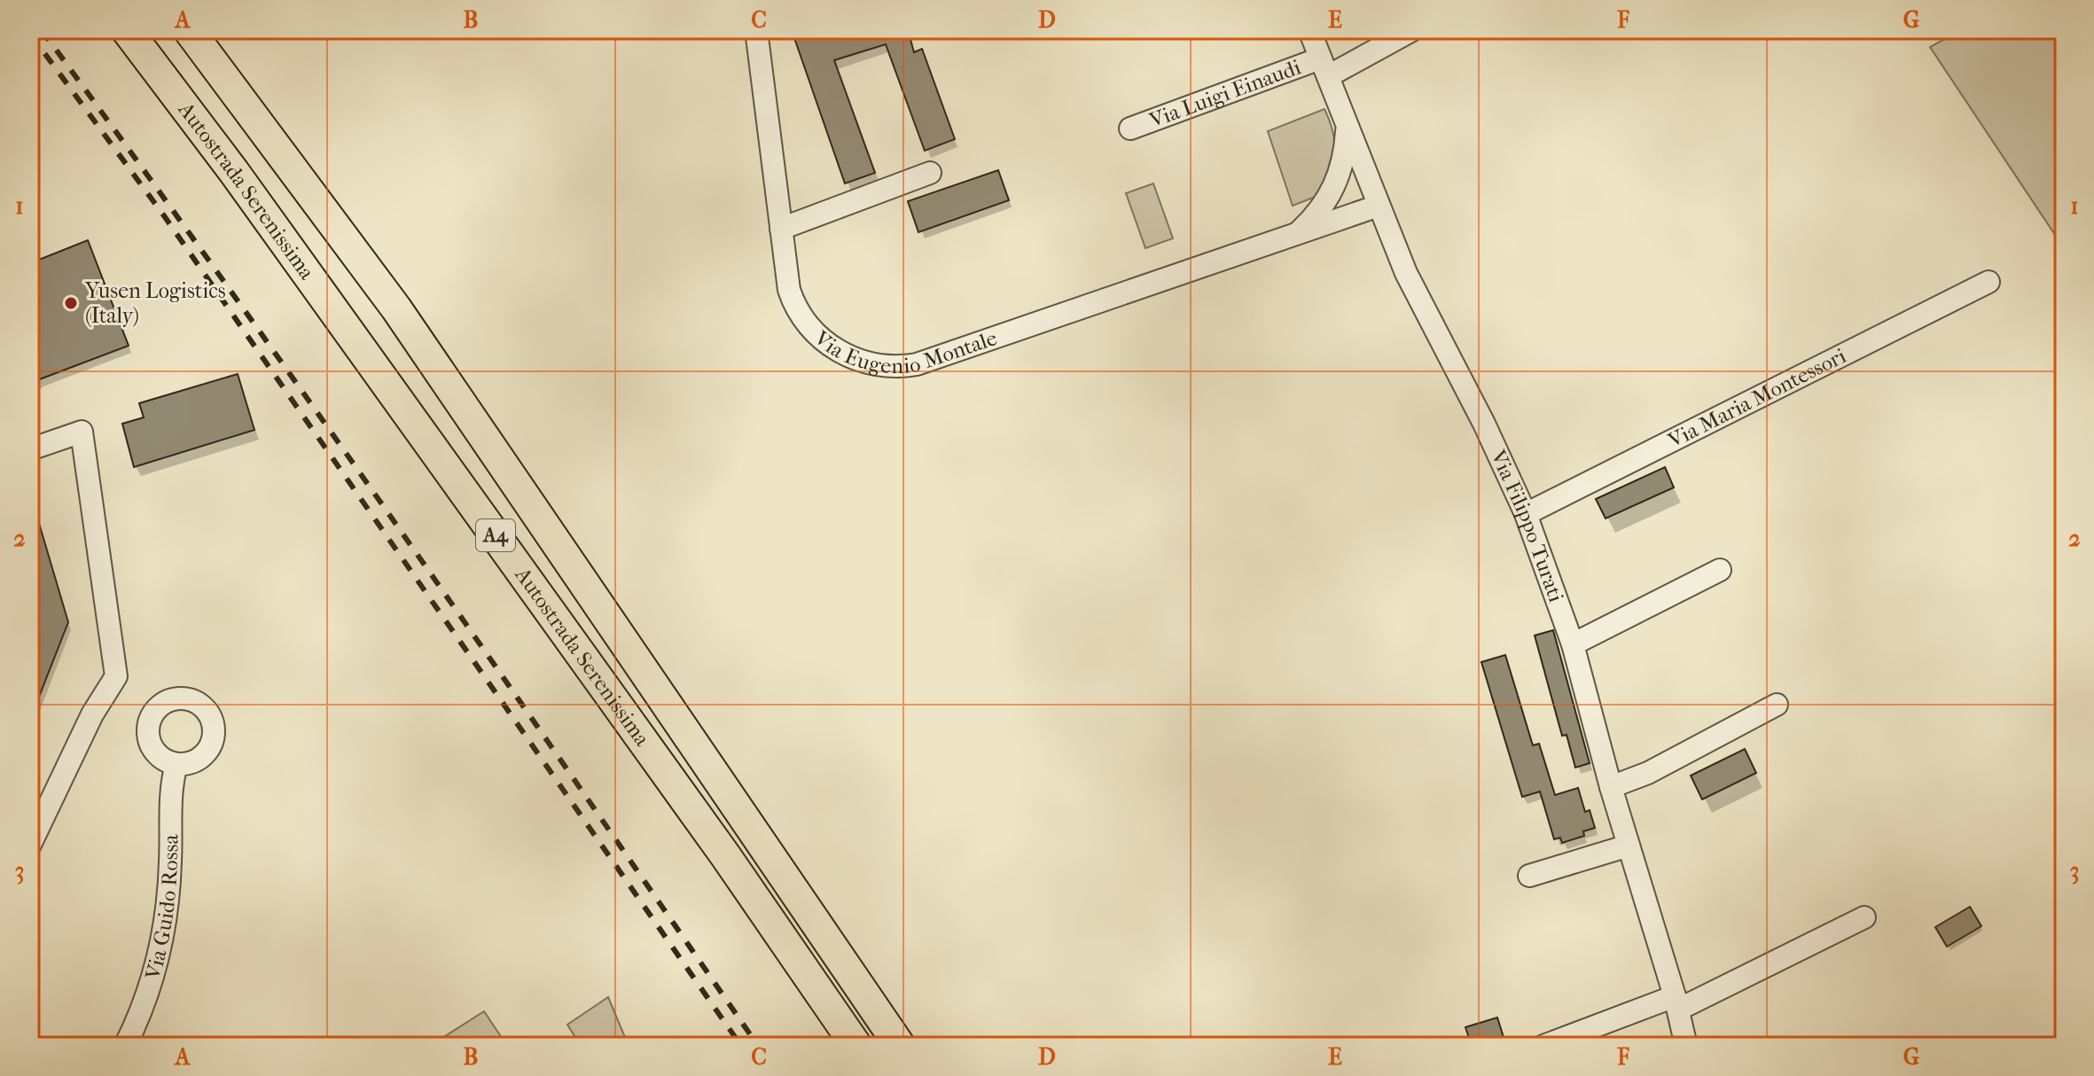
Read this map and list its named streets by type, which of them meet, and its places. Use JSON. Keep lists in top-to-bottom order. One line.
{"streets":{"highway":["Autostrada Serenissima","A4"],"street":["Via Luigi Einaudi","Via Eugenio Montale","Via Maria Montessori","Via Filippo Turati","Via Guido Rossa"]},"crossings":[["Via Luigi Einaudi","Via Filippo Turati"],["Via Eugenio Montale","Via Filippo Turati"],["Via Maria Montessori","Via Filippo Turati"]],"places":["Yusen Logistics (Italy)"],"grid":{"columns":["A","B","C","D","E","F","G"],"rows":["1","2","3"]}}
